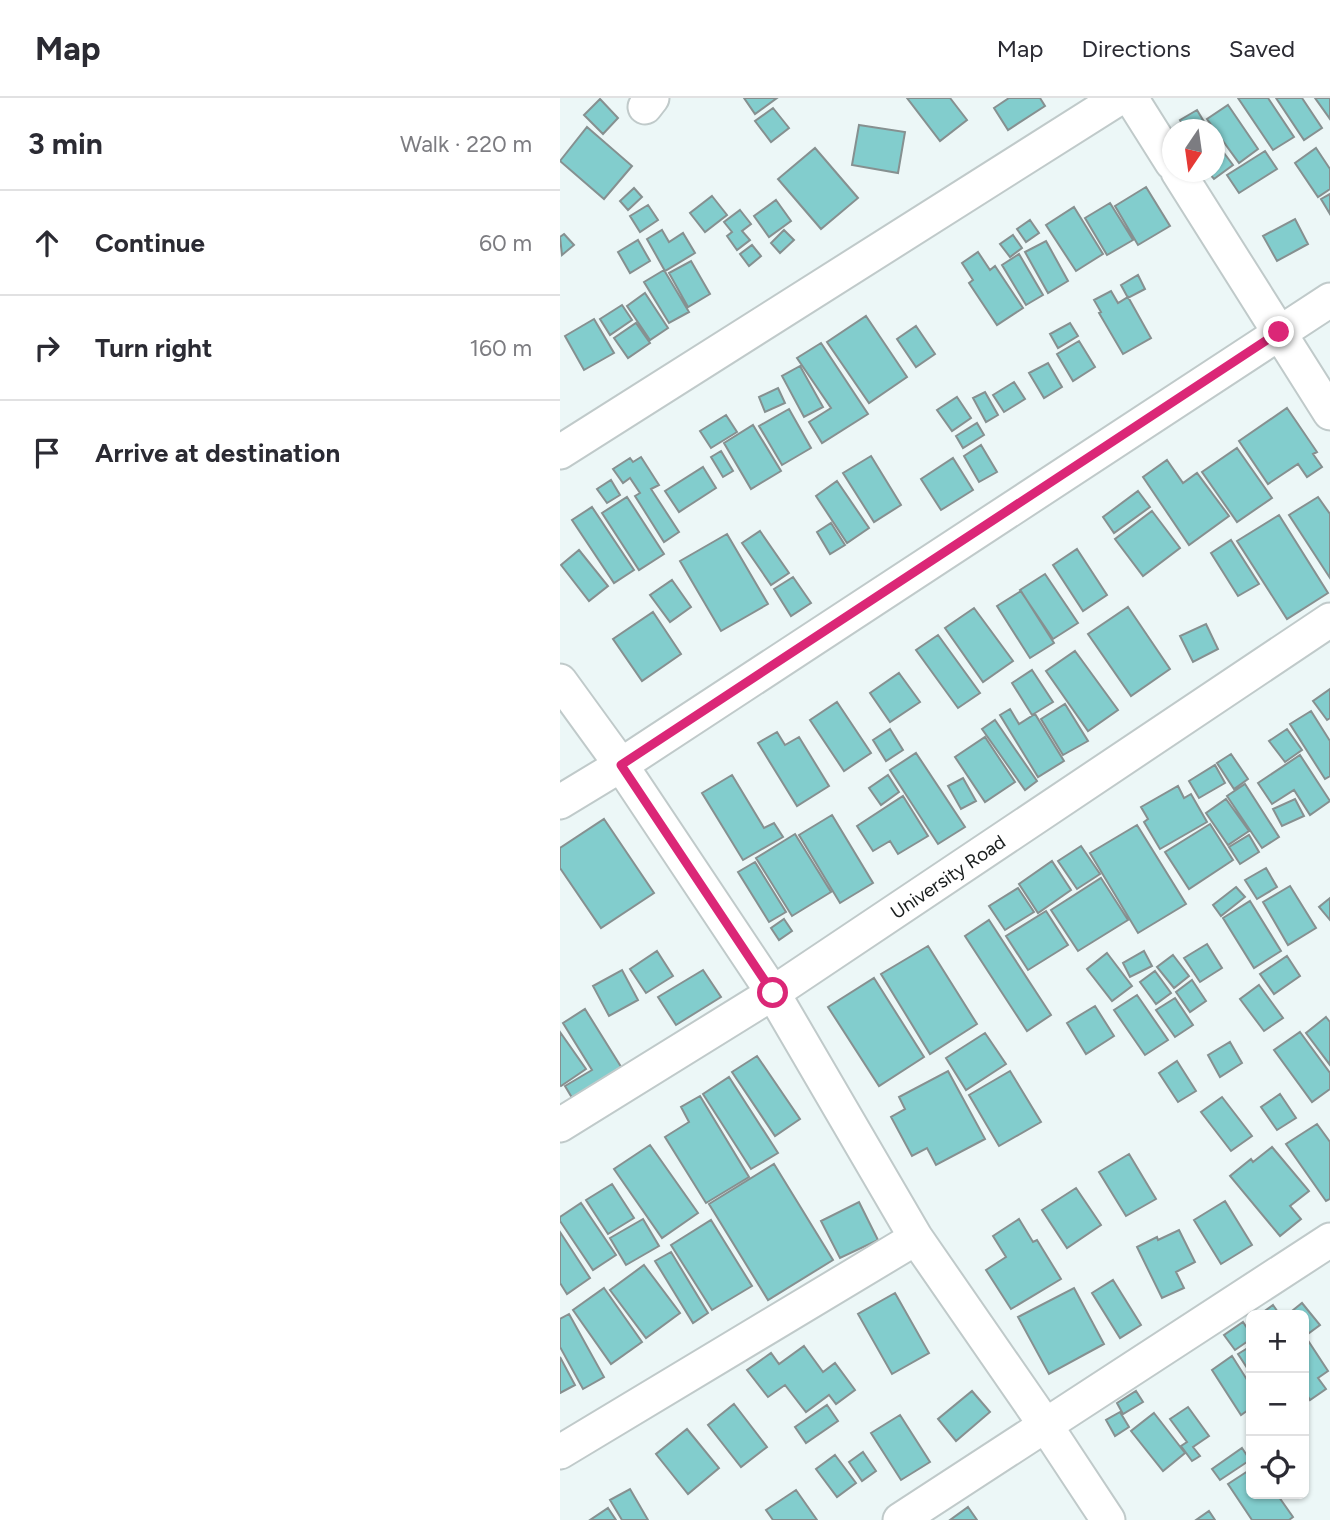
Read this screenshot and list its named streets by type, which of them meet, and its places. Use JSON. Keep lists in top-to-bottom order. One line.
{"streets":{"street":["University Road"]},"north":"bottom","page":{"header":"Map","nav":["Map","Directions","Saved"],"heading":["3 min","Walk · 220 m"],"list":[["Continue","60 m"],["Turn right","160 m"],"Arrive at destination"],"map_buttons":["+","−"]}}
